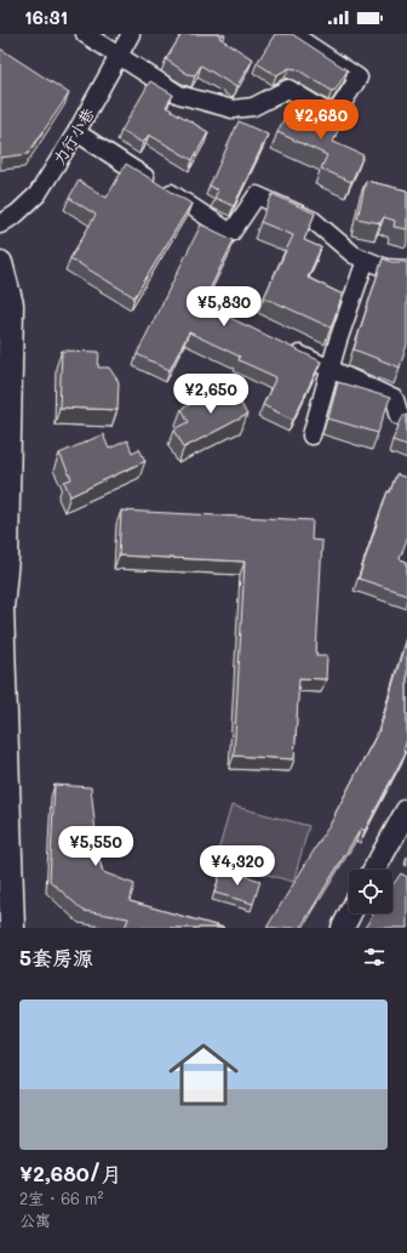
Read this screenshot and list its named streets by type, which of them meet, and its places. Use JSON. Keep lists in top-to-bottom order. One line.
{"streets":{"street":["力行小巷"]},"page":{"status":"16:31","price":["¥2,680","¥5,830","¥2,650","¥5,550","¥4,320"],"heading":"5套房源","list":[{"name":"¥2,680/月","note":"2室 · 66 m² · 公寓"}]}}
